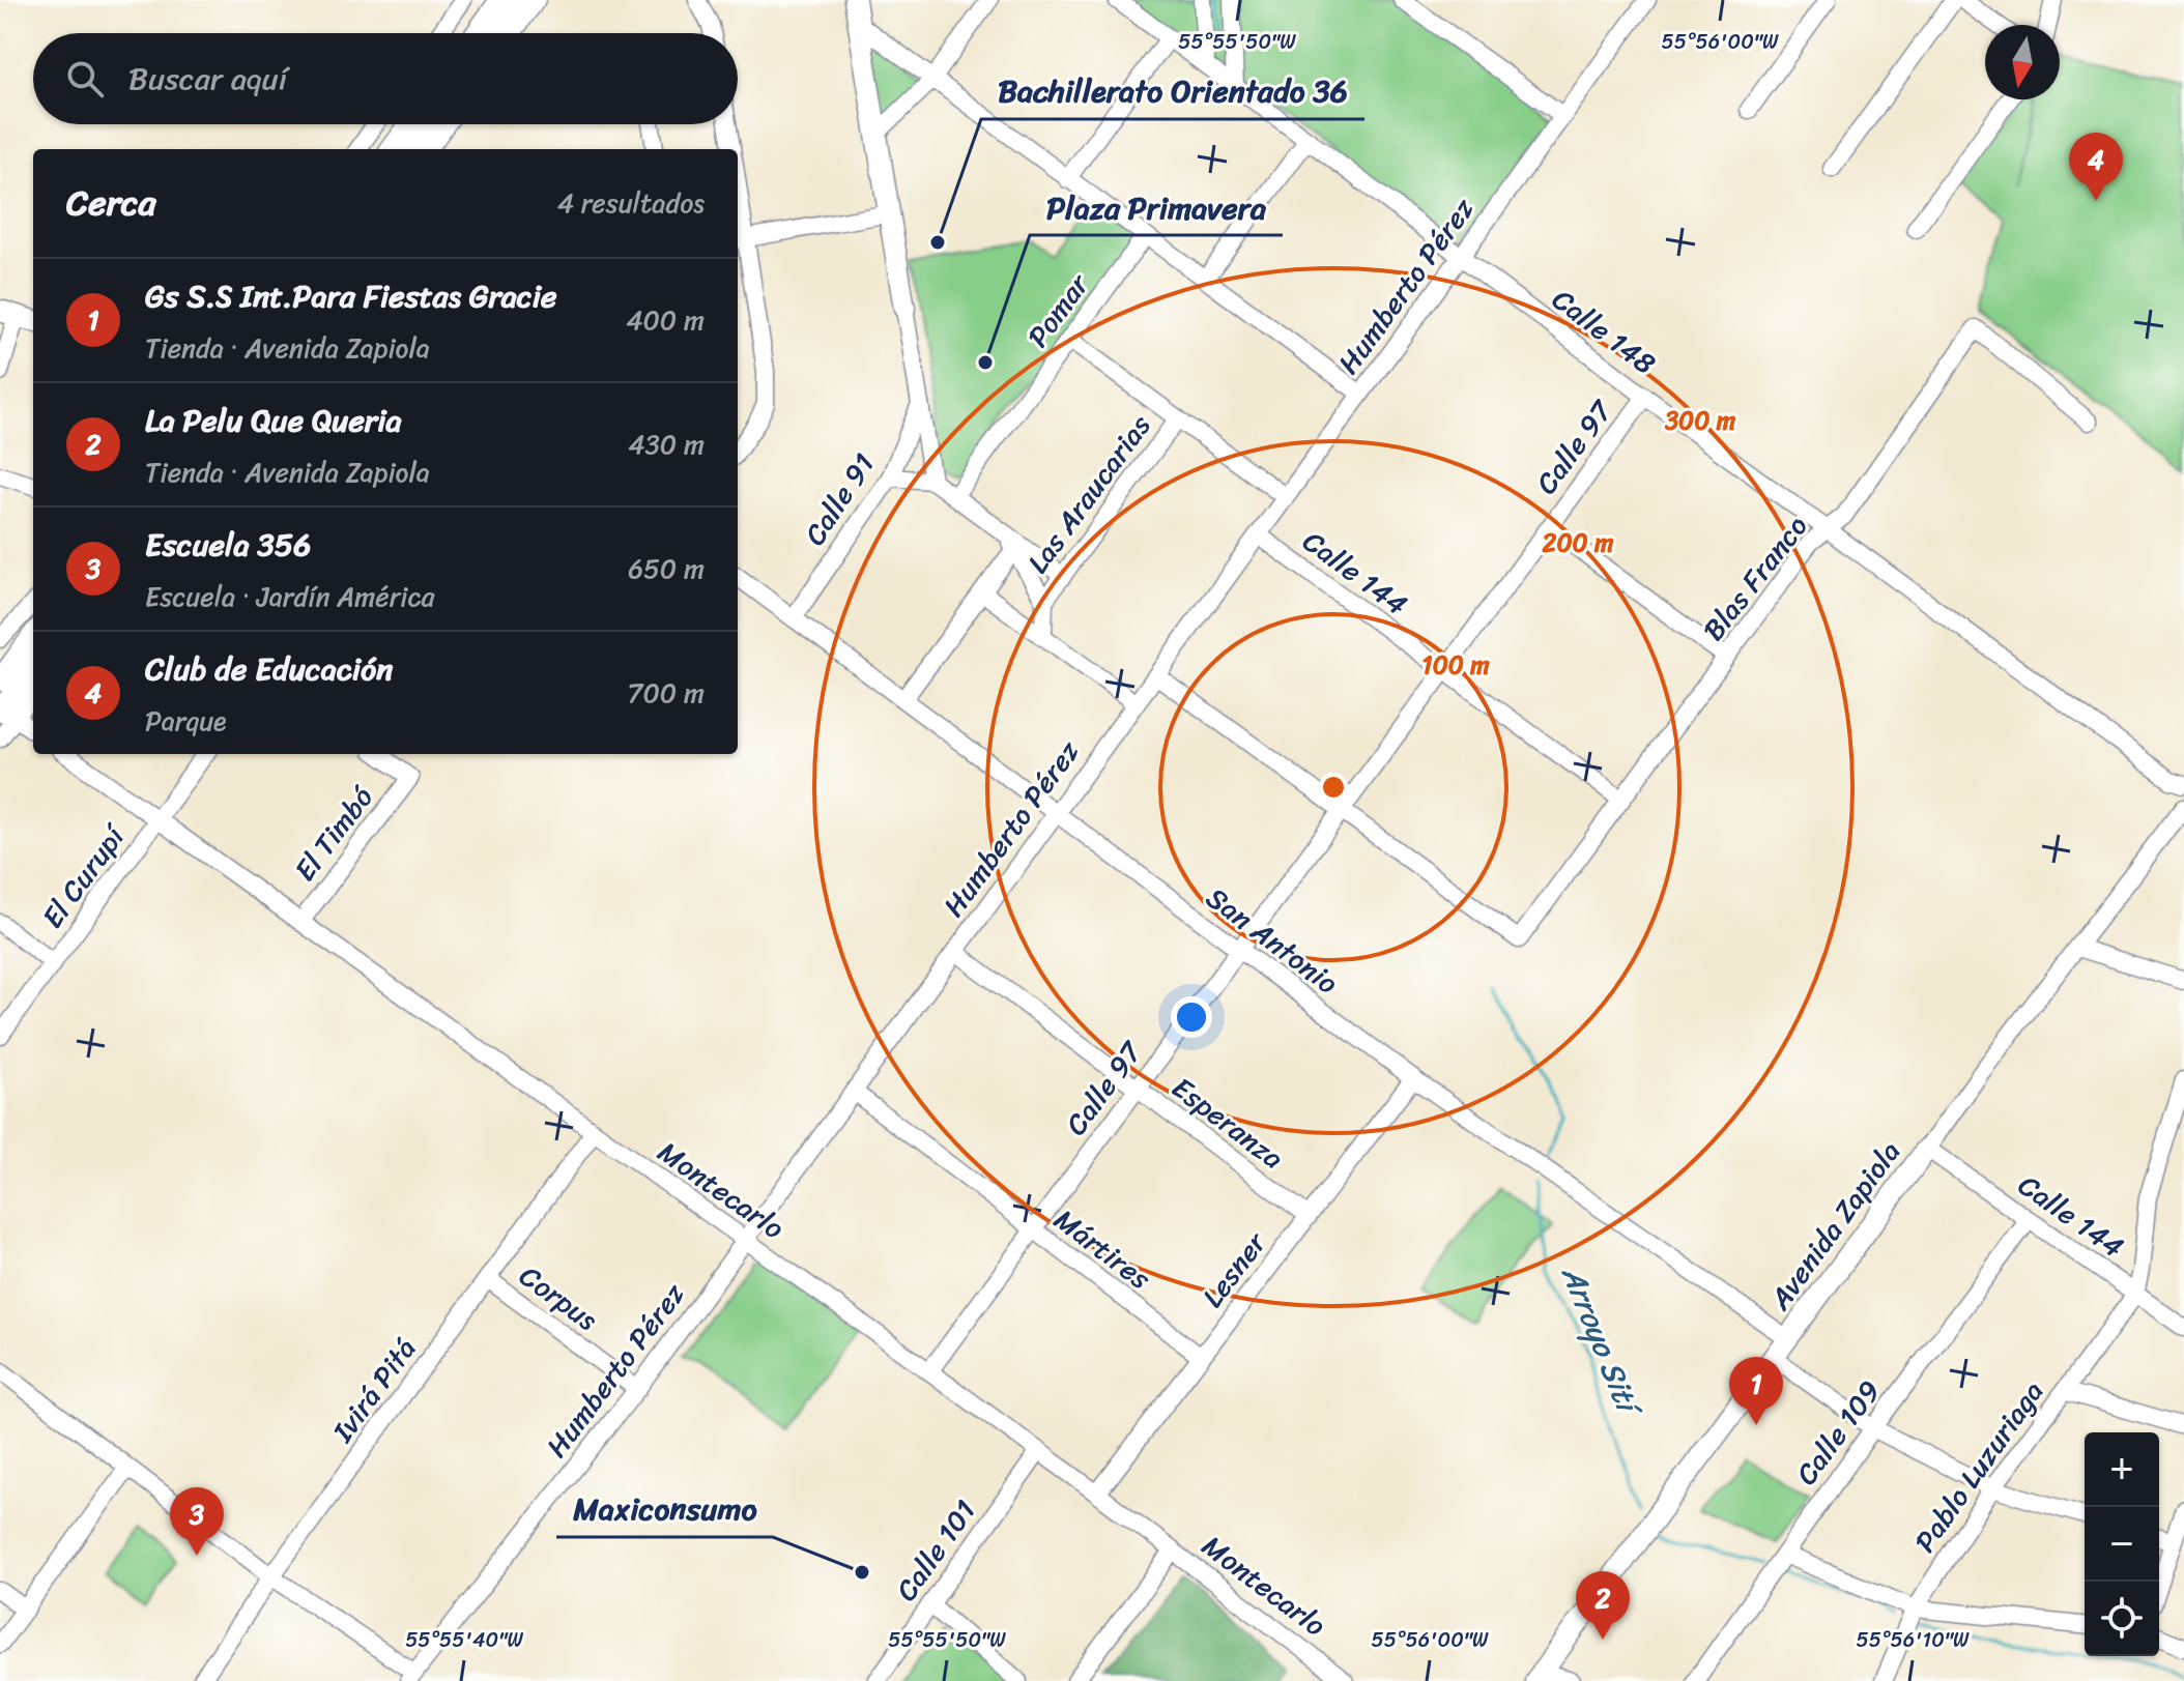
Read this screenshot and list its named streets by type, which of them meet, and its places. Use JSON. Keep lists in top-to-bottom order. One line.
{"streets":{"main road":["Avenida Zapiola"],"street":["Humberto Pérez","Pomar","Calle 148","Calle 97","Las Araucarias","Calle 91","Calle 144","Blas Franco","El Timbó","El Curupí","San Antonio","Esperanza","Montecarlo","Mártires","Lesner","Corpus","Ivirá Pitá","Calle 109","Pablo Luzuriaga","Calle 101"]},"crossings":[["Humberto Pérez","Calle 148"],["Humberto Pérez","Calle 144"],["Humberto Pérez","San Antonio"],["Humberto Pérez","Esperanza"],["Humberto Pérez","Montecarlo"],["Humberto Pérez","Mártires"],["Humberto Pérez","Corpus"],["Pomar","Calle 144"],["Calle 148","Calle 97"],["Calle 148","Blas Franco"],["Calle 97","Calle 144"],["Calle 97","Blas Franco"],["Calle 97","San Antonio"],["Calle 97","Esperanza"],["Calle 97","Montecarlo"],["Calle 97","Mártires"],["Las Araucarias","Calle 144"],["Las Araucarias","San Antonio"],["Calle 91","San Antonio"],["Calle 144","Blas Franco"],["Calle 144","Avenida Zapiola"],["Calle 144","Calle 109"],["Calle 144","Pablo Luzuriaga"],["El Timbó","Montecarlo"],["El Curupí","Montecarlo"],["San Antonio","Avenida Zapiola"],["San Antonio","Lesner"],["Esperanza","Lesner"],["Montecarlo","Lesner"],["Montecarlo","Ivirá Pitá"],["Montecarlo","Calle 101"],["Mártires","Lesner"],["Corpus","Ivirá Pitá"]],"water":["Arroyo Sití"],"places":["Bachillerato Orientado 36","Plaza Primavera","Maxiconsumo"],"north":"bottom","page":{"search":"Buscar aquí","pins":["4","1","3","2"],"heading":["Cerca","4 resultados"],"list":[{"mark":"1","name":"Gs S.S Int.Para Fiestas Gracie","note":"Tienda · Avenida Zapiola","value":"400 m"},{"mark":"2","name":"La Pelu Que Queria","note":"Tienda · Avenida Zapiola","value":"430 m"},{"mark":"3","name":"Escuela 356","note":"Escuela · Jardín América","value":"650 m"},{"mark":"4","name":"Club de Educación","note":"Parque","value":"700 m"}],"map_buttons":["+","−"]},"coordinates":["55°55'50\"W","55°56'00\"W","55°55'40\"W","55°56'10\"W"],"rings":["300 m","200 m","100 m"]}
